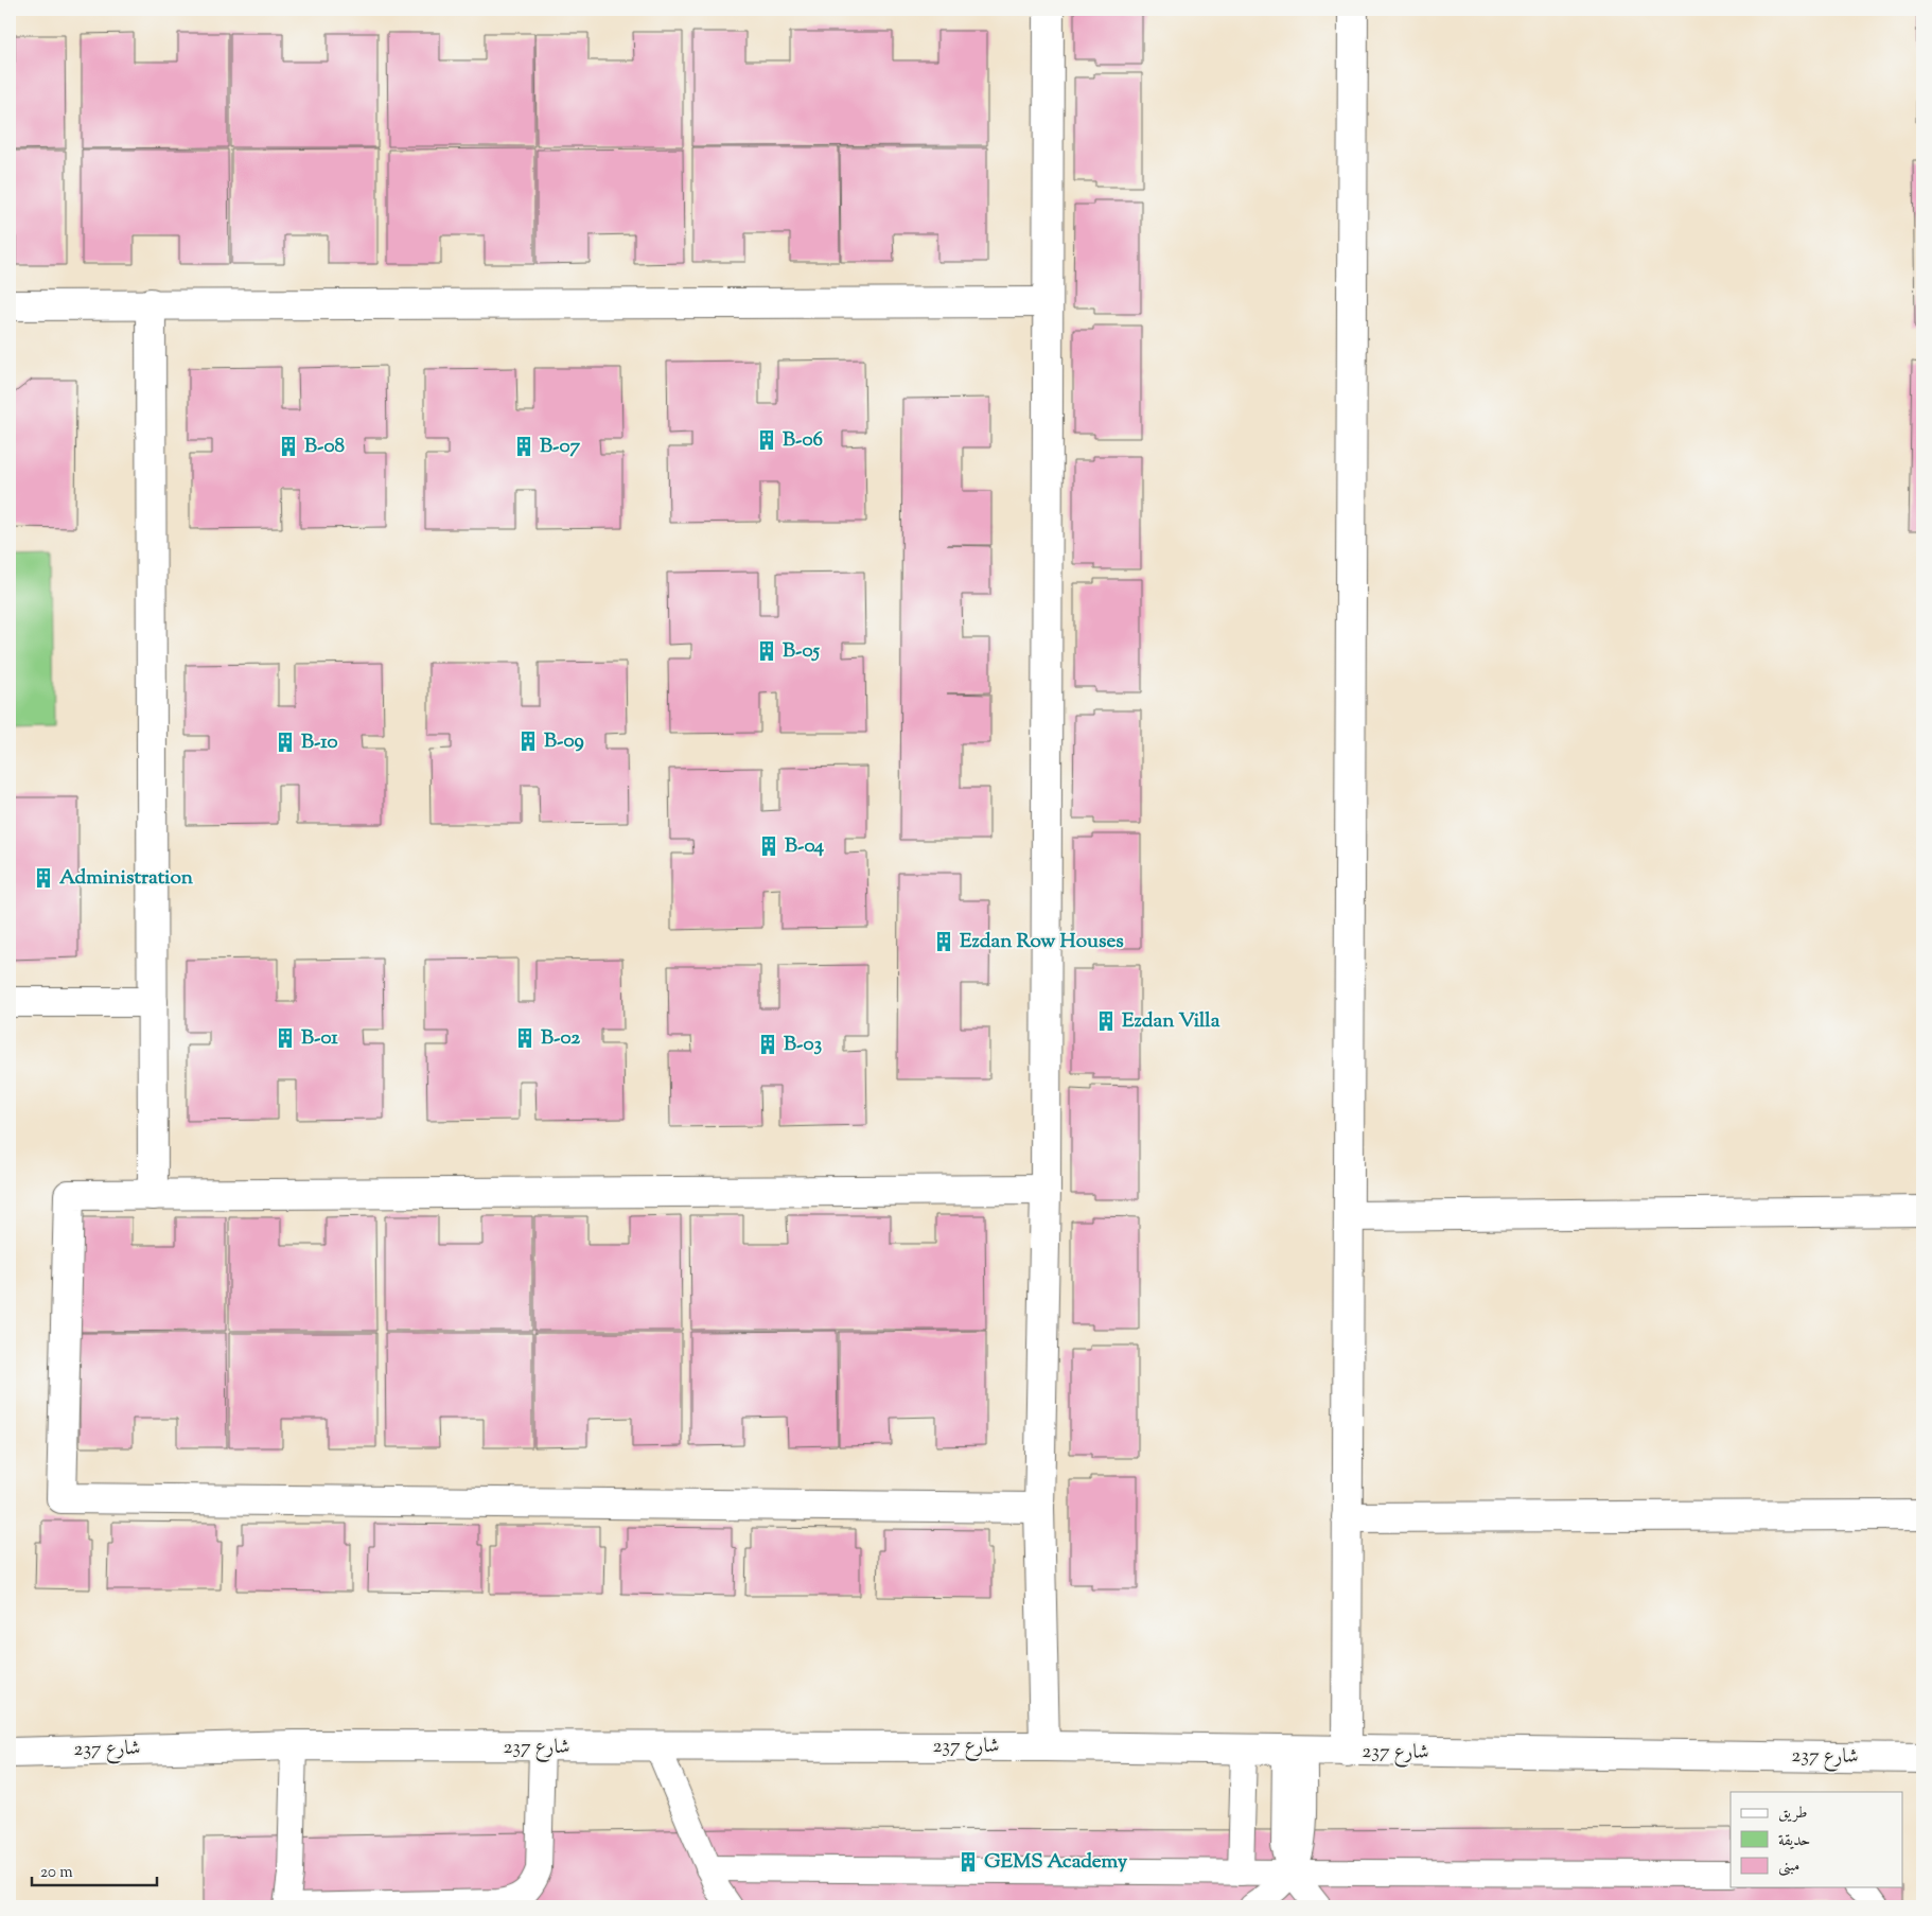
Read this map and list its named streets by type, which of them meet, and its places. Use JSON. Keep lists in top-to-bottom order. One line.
{"streets":{"street":["شارع 237"]},"places":{"building":["B-06","B-08","B-07","B-05","B-09","B-10","B-04","Administration","Ezdan Row Houses","Ezdan Villa","B-01","B-02","B-03","GEMS Academy"]},"legend":["طريق","حديقة","مبنى"],"scale_bar":"20 m"}
